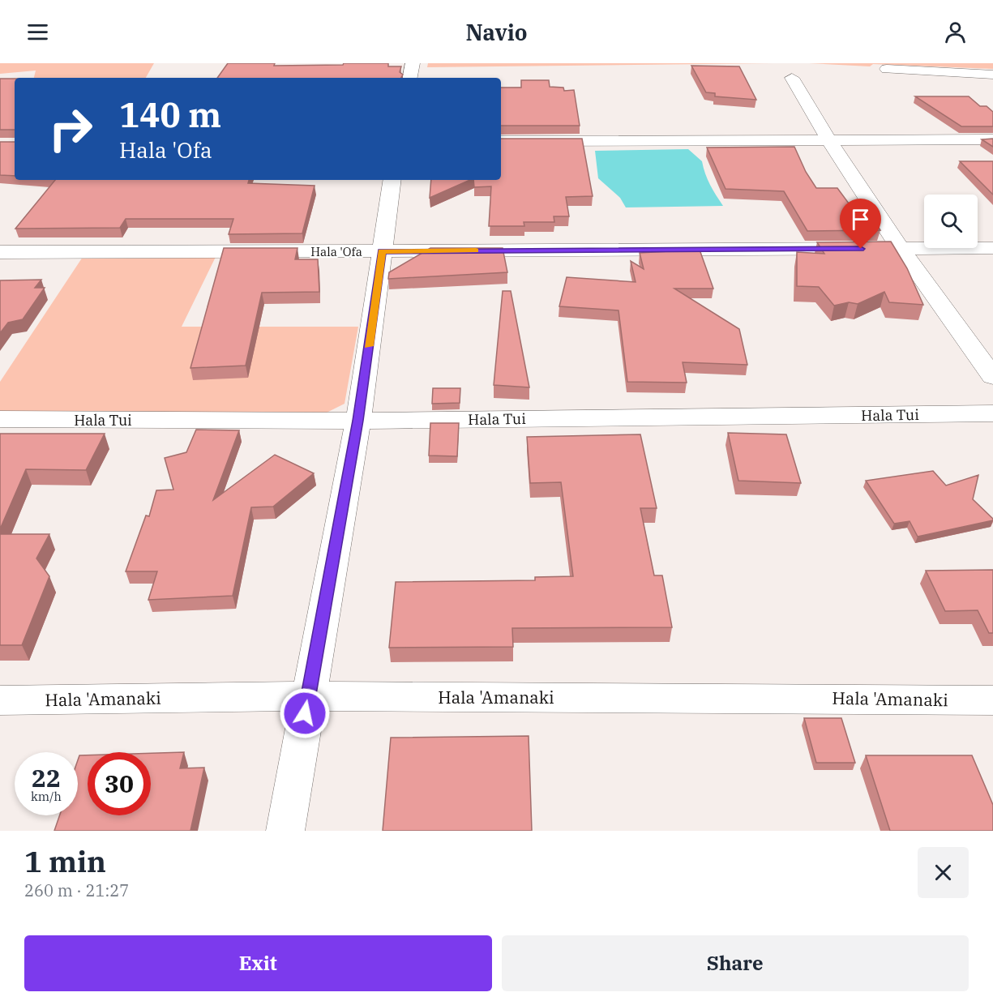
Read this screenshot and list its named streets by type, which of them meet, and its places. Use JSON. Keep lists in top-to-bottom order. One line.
{"streets":{"street":["Hala 'Ofa","Hala Tui","Hala 'Amanaki"]},"page":{"header":"Navio","turn":["140 m","Hala 'Ofa"],"speed":"22 km/h","limit":"30","heading":["1 min","260 m · 21:27"],"buttons":["Exit","Share"]}}
